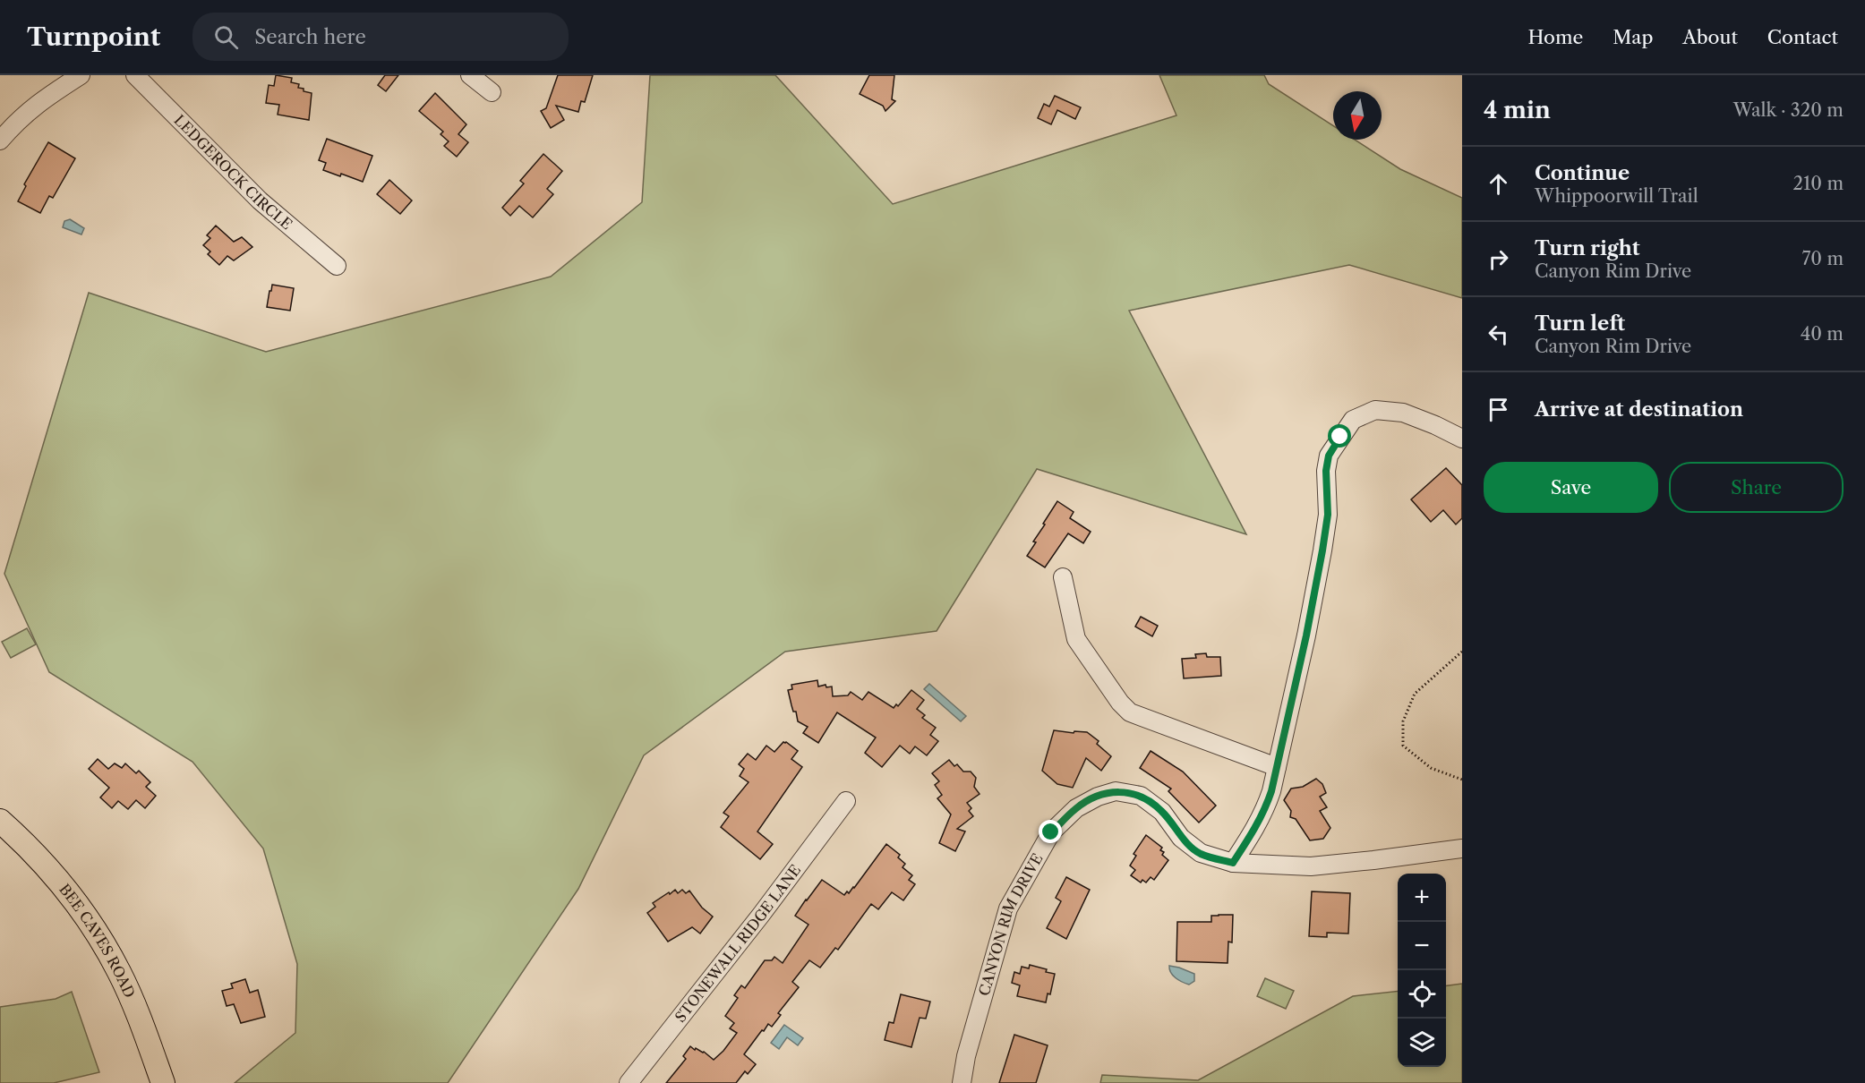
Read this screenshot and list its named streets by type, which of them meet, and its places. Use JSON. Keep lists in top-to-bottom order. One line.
{"streets":{"main road":["BEE CAVES ROAD"],"street":["LEDGEROCK CIRCLE","CANYON RIM DRIVE","STONEWALL RIDGE LANE"]},"north":"bottom","page":{"header":"Turnpoint","search":"Search here","nav":["Home","Map","About","Contact"],"heading":["4 min","Walk · 320 m"],"list":[["Continue","Whippoorwill Trail","210 m"],["Turn right","Canyon Rim Drive","70 m"],["Turn left","Canyon Rim Drive","40 m"],"Arrive at destination"],"buttons":["Save","Share"],"map_buttons":["+","−"]}}
